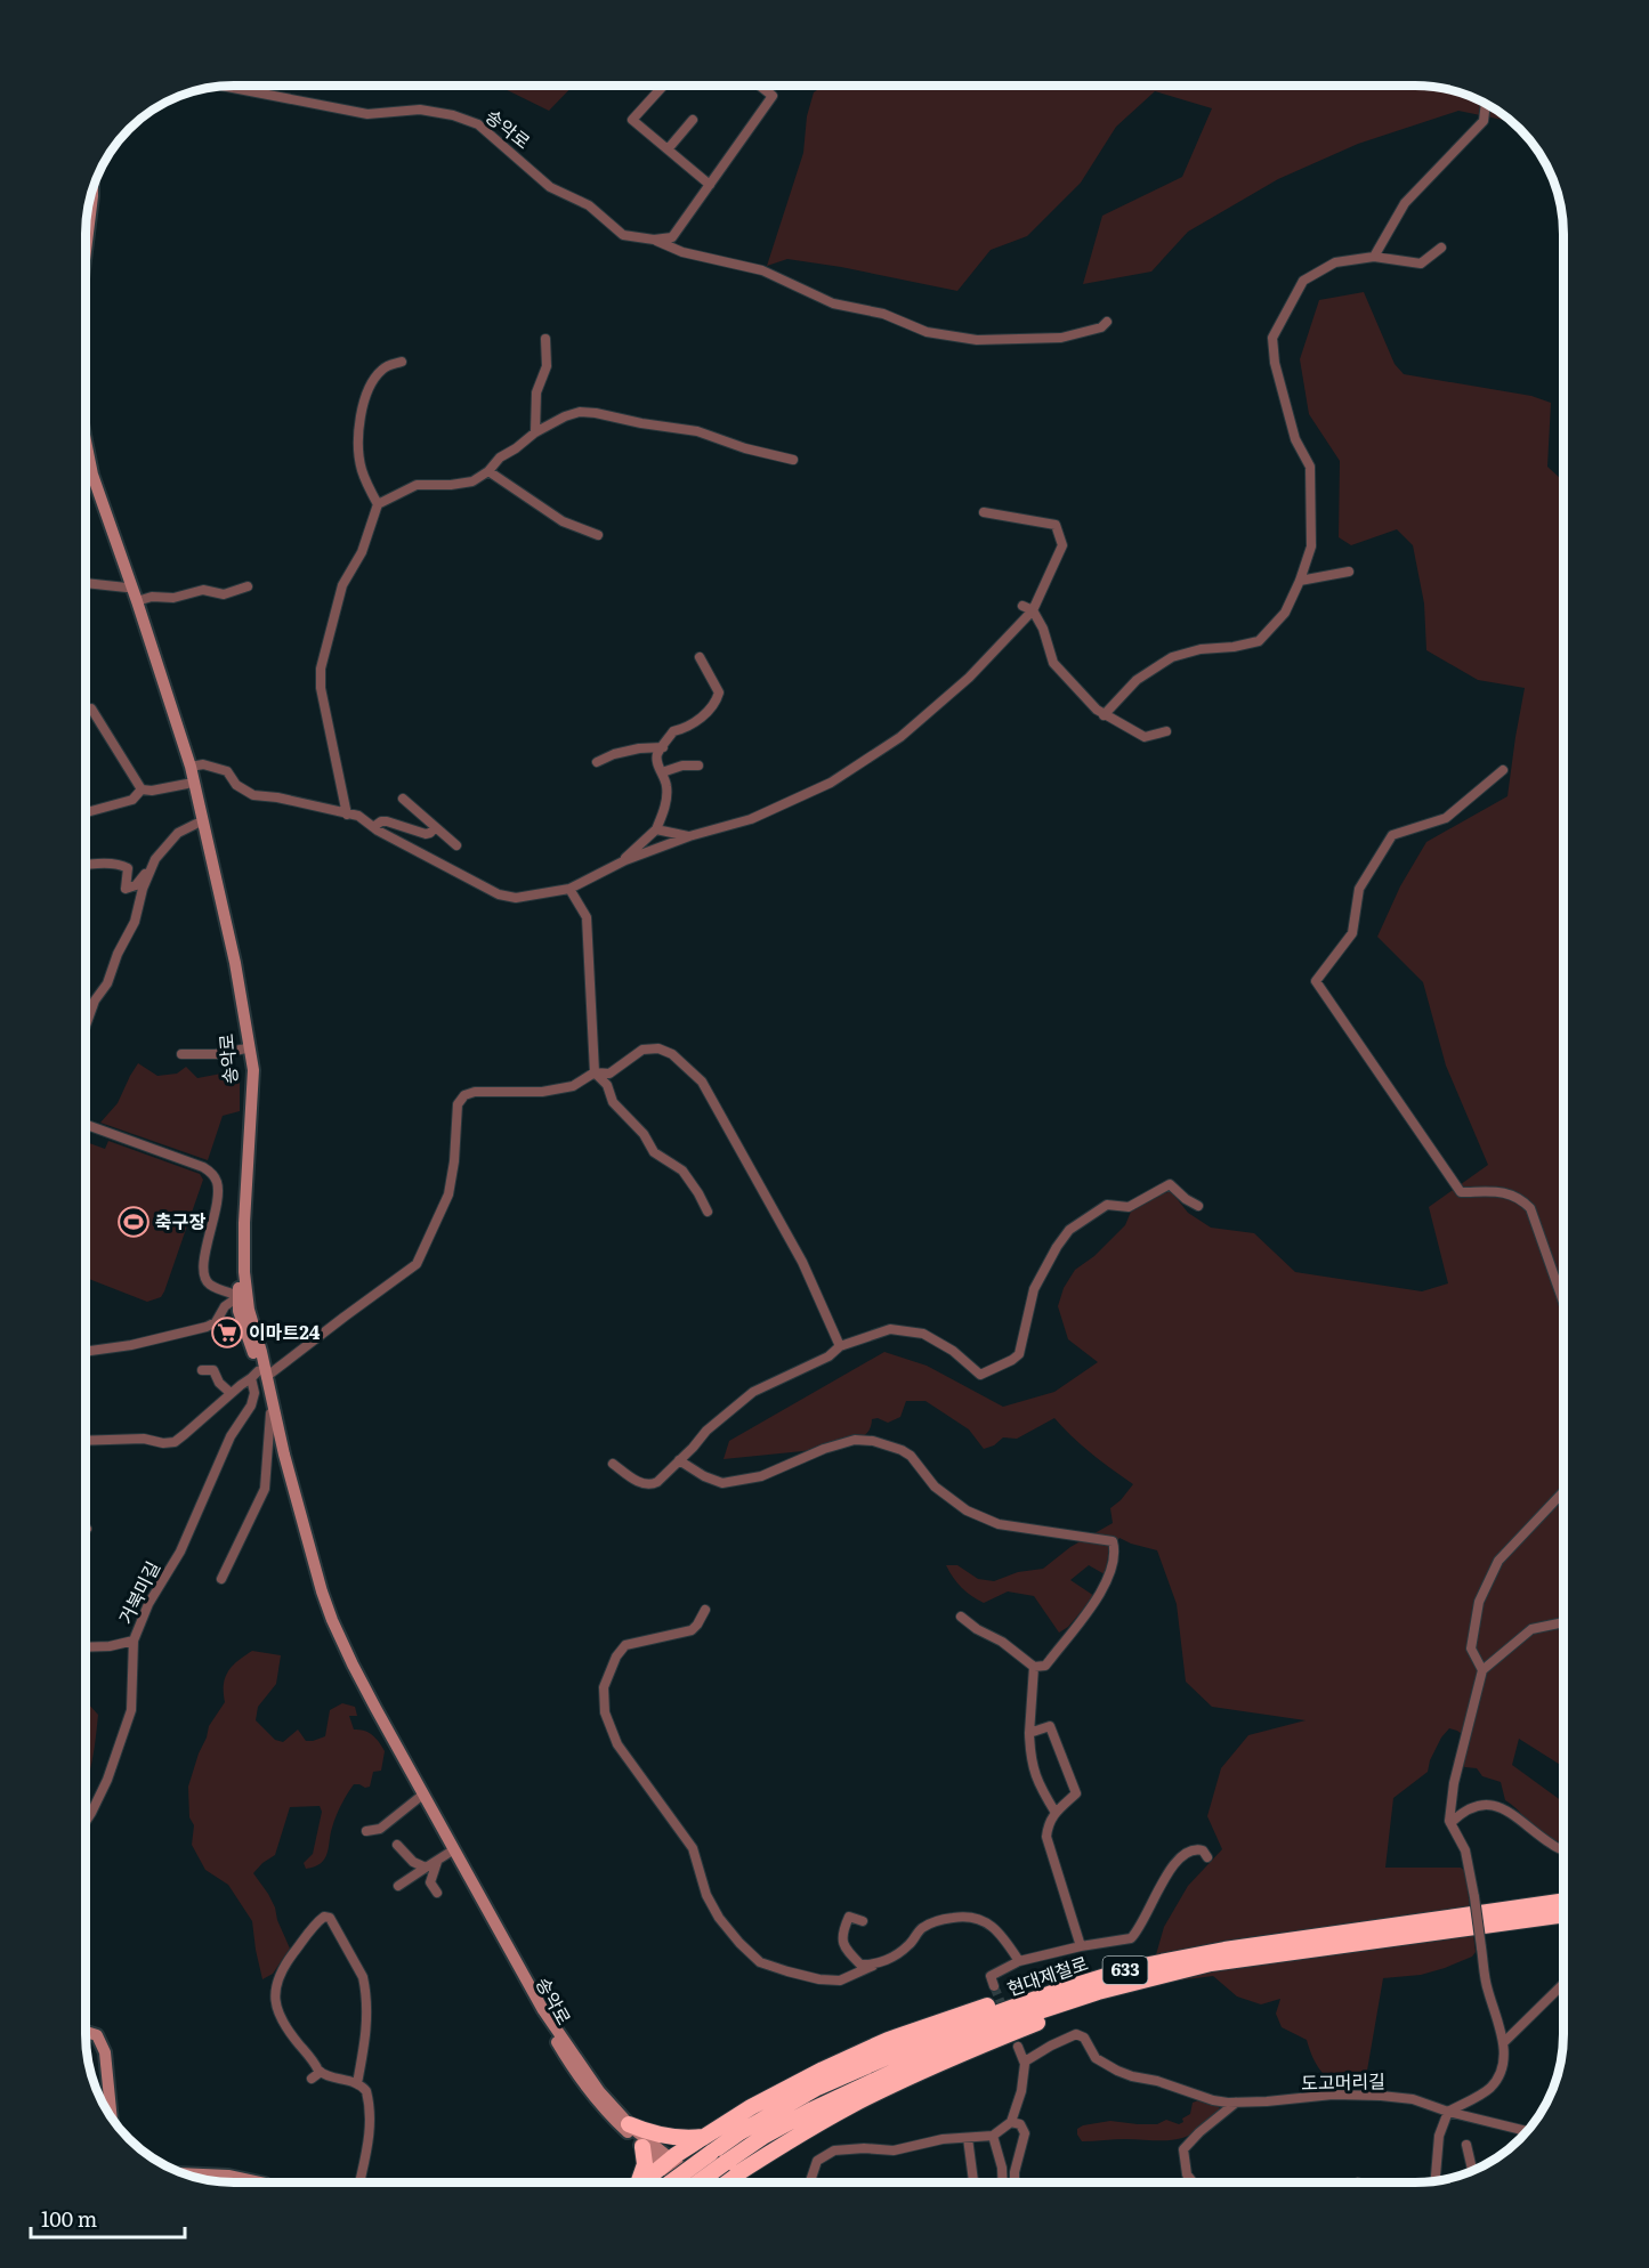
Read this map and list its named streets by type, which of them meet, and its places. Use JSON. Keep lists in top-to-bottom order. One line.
{"streets":{"highway":["633","현대제철로"],"main road":["송악로"],"street":["거북미길","도고머리길"]},"crossings":[["송악로","거북미길"]],"places":{"sports":["축구장"],"supermarket":["이마트24"]},"scale_bar":"100 m"}
